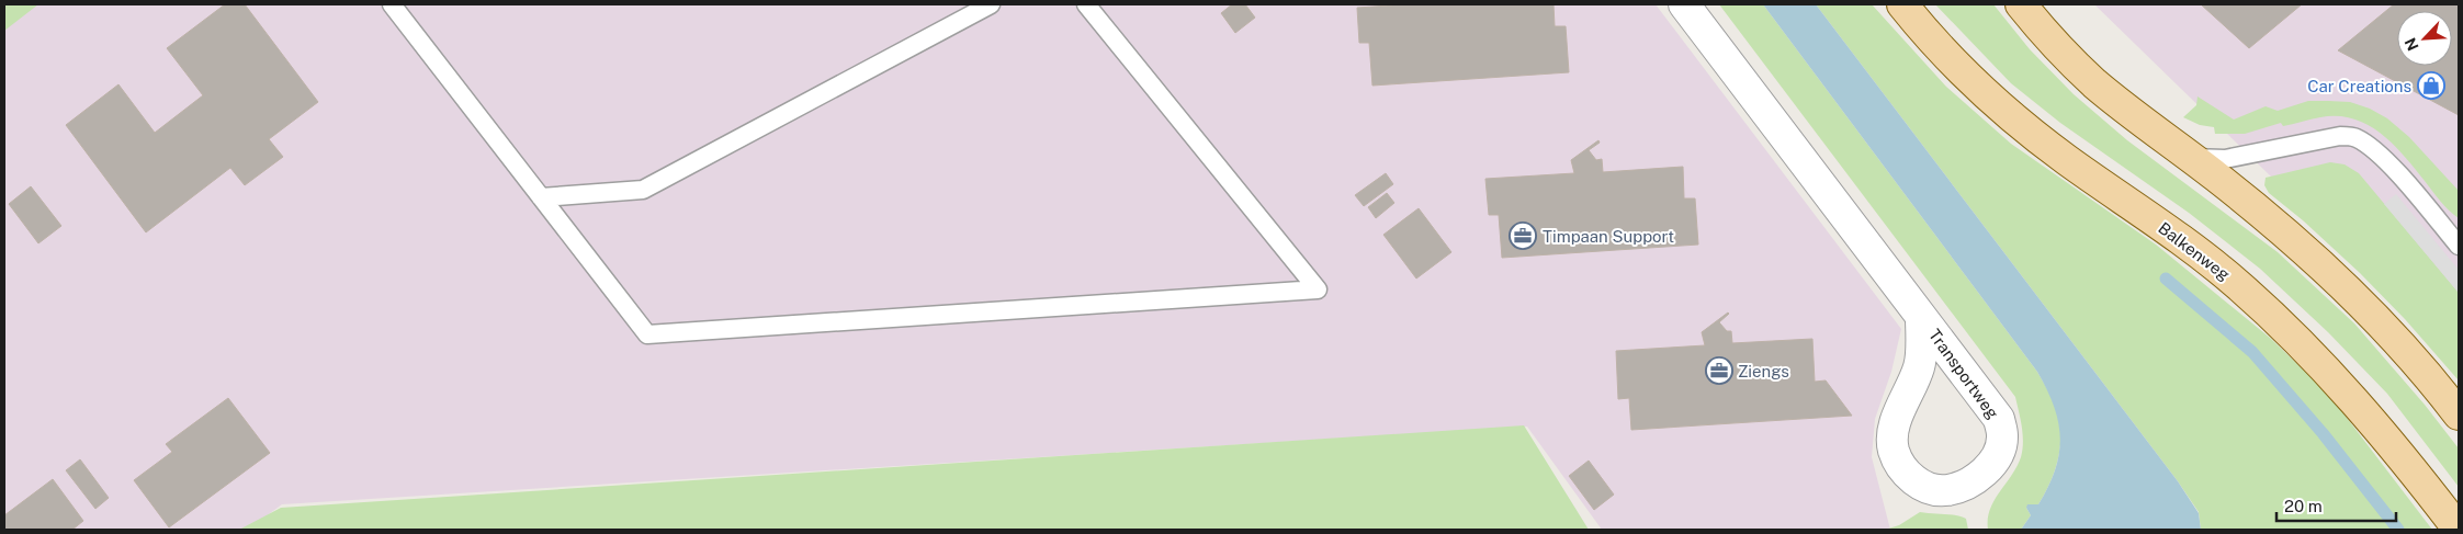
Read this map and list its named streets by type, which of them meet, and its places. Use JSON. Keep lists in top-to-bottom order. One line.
{"streets":{"main road":["Balkenweg"],"street":["Transportweg"]},"places":{"shop":["Car Creations"],"office":["Timpaan Support","Ziengs"]},"scale_bar":"20 m","north":"bottom left"}
